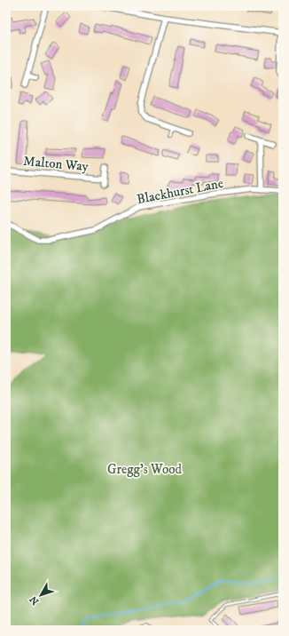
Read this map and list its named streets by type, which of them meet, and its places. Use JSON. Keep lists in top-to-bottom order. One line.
{"streets":{"street":["Malton Way","Blackhurst Lane"]},"parks":["Gregg's Wood"],"north":"bottom left"}
